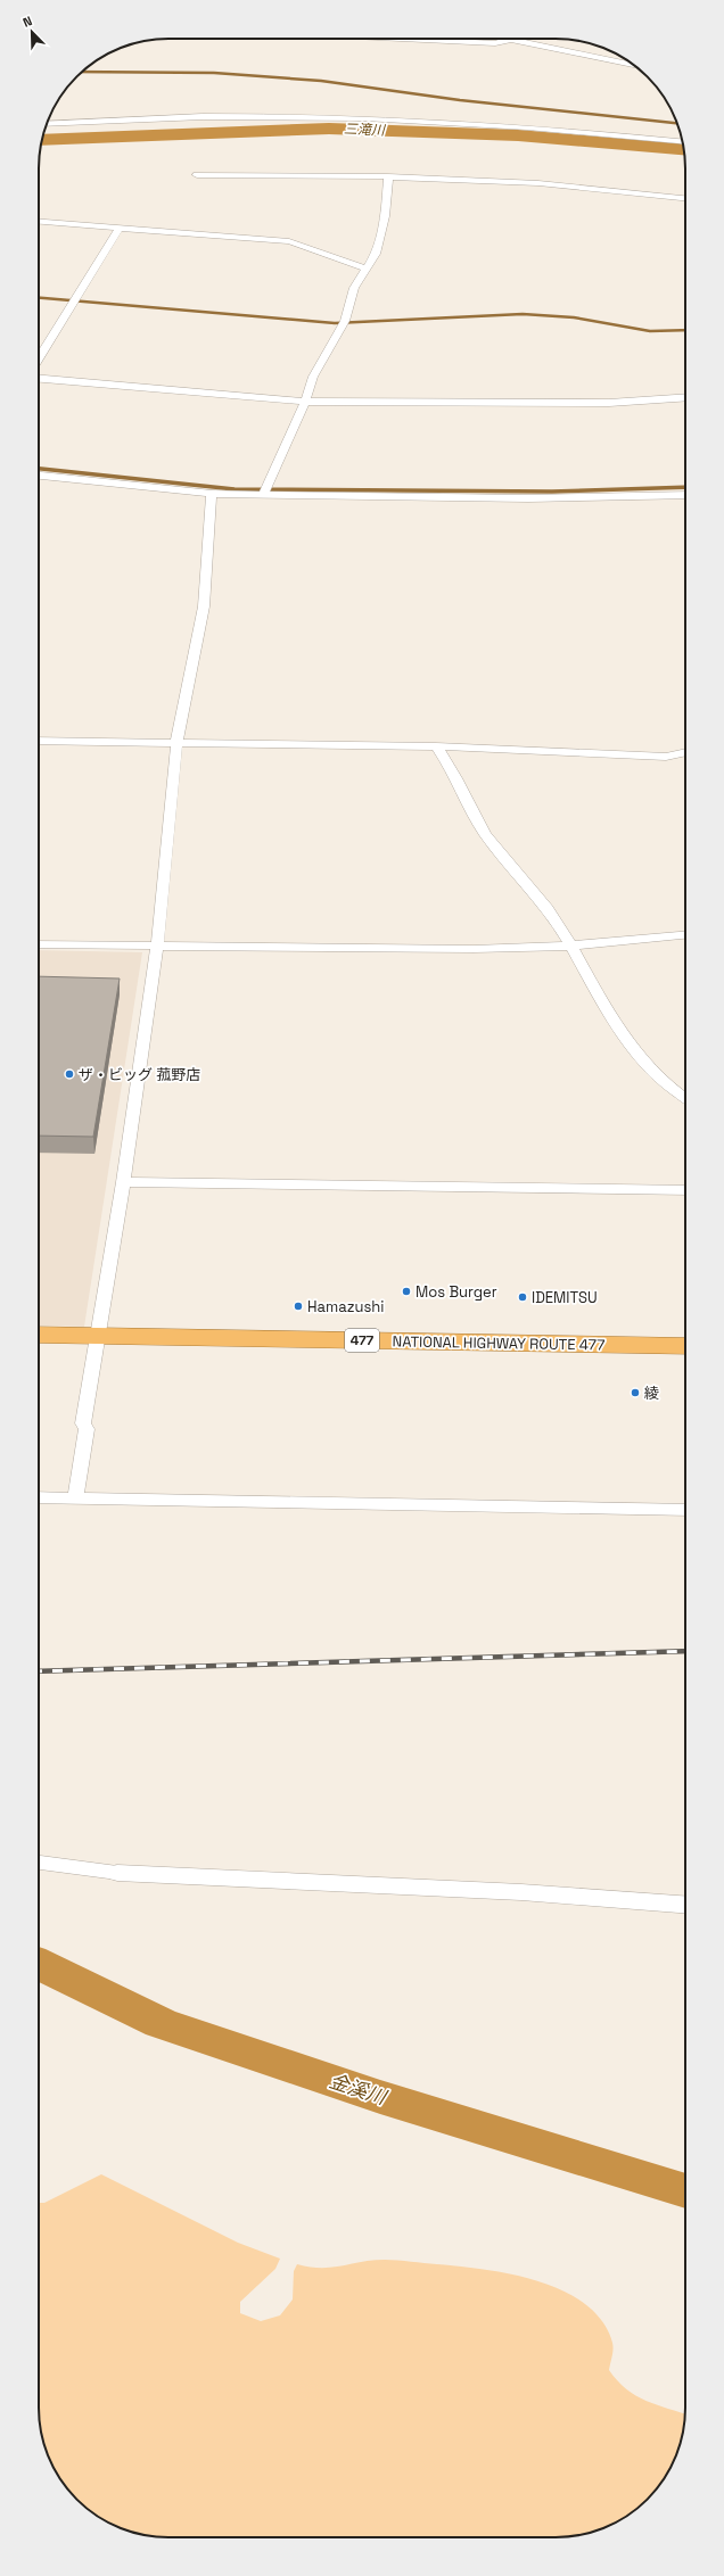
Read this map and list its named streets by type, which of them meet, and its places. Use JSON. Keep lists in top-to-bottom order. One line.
{"streets":{"highway":["477","NATIONAL HIGHWAY ROUTE 477"]},"water":["三滝川","金溪川"],"places":["ザ・ビッグ 菰野店","Mos Burger","IDEMITSU","Hamazushi","綾"],"north":"top left"}
